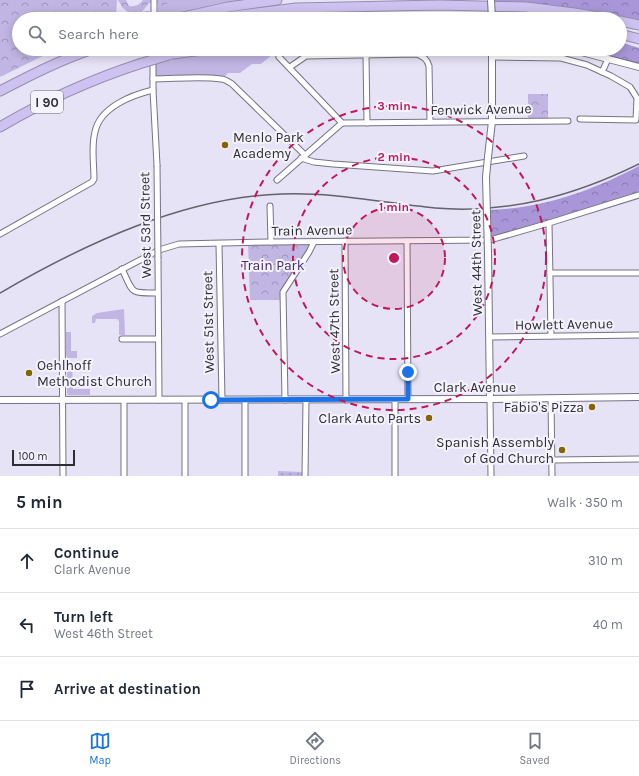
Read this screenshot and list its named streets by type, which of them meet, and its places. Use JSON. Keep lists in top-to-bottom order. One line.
{"streets":{"highway":["I 90"],"street":["Fenwick Avenue","West 53rd Street","Train Avenue","West 44th Street","West 47th Street","West 51st Street","Howlett Avenue","Clark Avenue"]},"crossings":[["Fenwick Avenue","West 44th Street"],["West 53rd Street","Clark Avenue"],["Train Avenue","West 47th Street"],["Train Avenue","West 51st Street"],["West 44th Street","Howlett Avenue"],["West 44th Street","Clark Avenue"],["West 47th Street","Clark Avenue"],["West 51st Street","Clark Avenue"]],"parks":["Train Park"],"places":["Menlo Park Academy","Oehlhoff Methodist Church","Fabio's Pizza","Clark Auto Parts","Spanish Assembly of God Church"],"scale_bar":"100 m","page":{"search":"Search here","scale":"100 m","heading":["5 min","Walk · 350 m"],"list":[["Continue","Clark Avenue","310 m"],["Turn left","West 46th Street","40 m"],"Arrive at destination"],"nav":["Map","Directions","Saved"]},"rings":["3 min","2 min","1 min"]}
